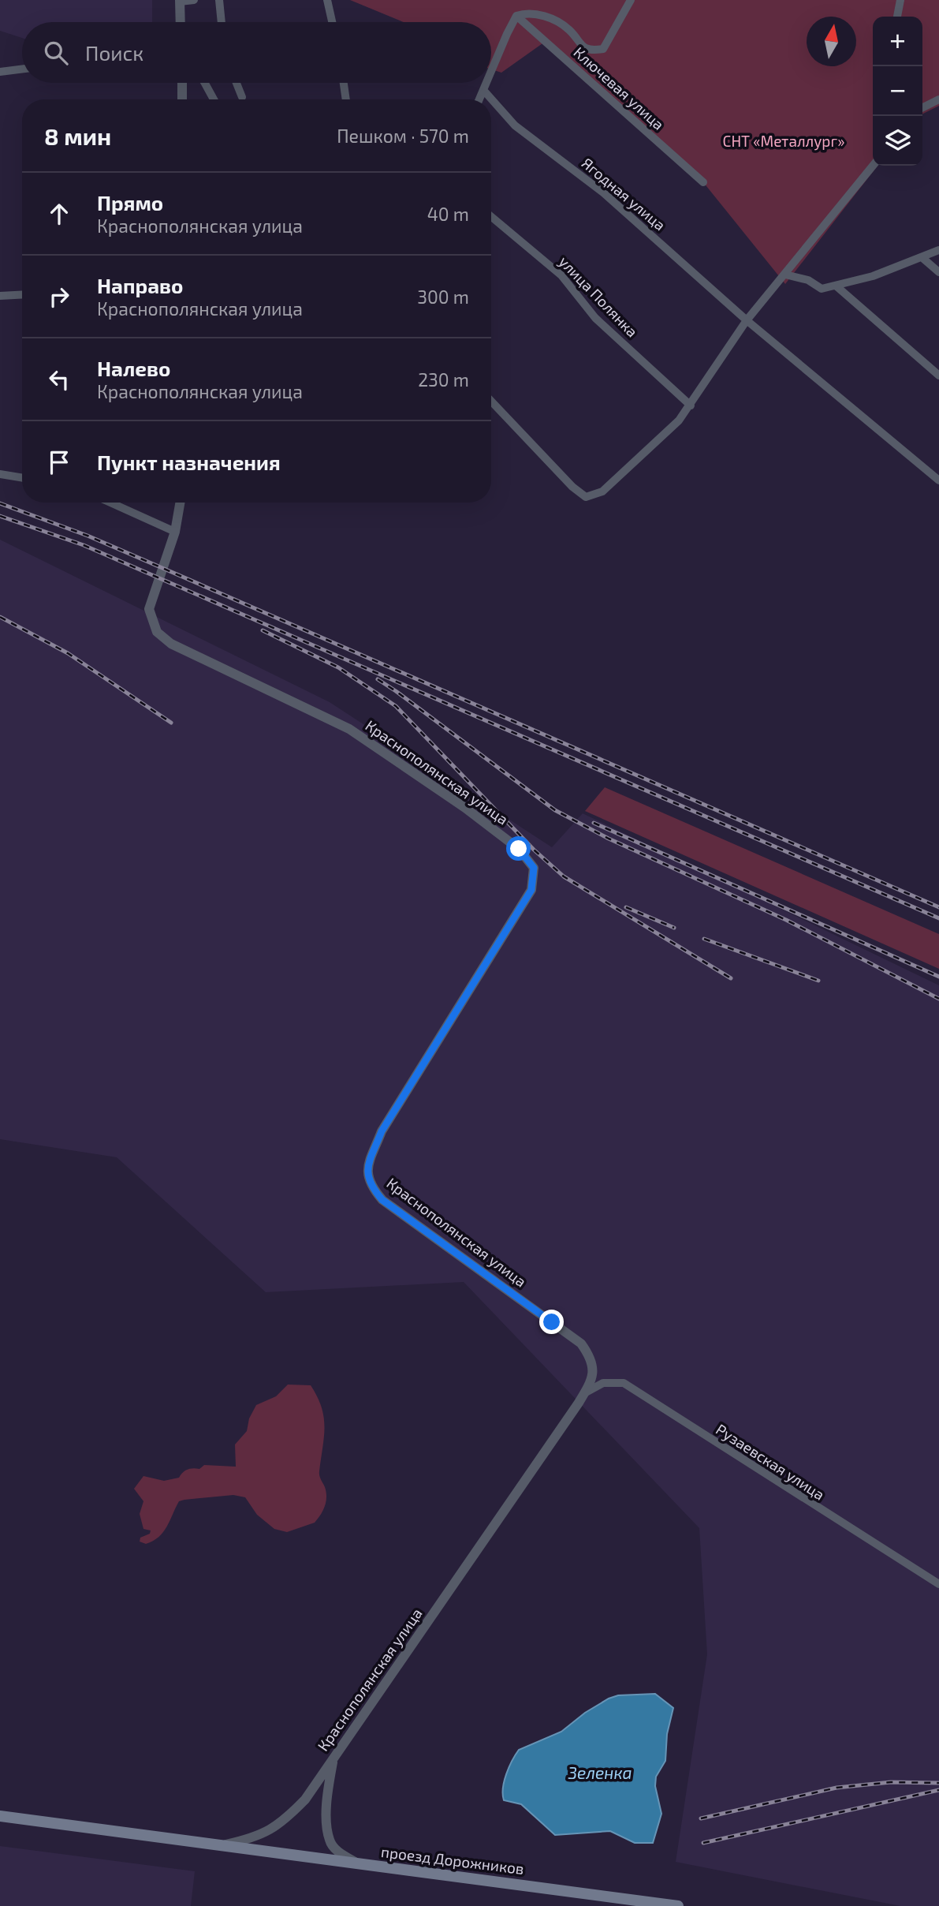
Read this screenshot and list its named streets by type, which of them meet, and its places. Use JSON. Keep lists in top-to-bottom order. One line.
{"streets":{"main road":["Краснополянская улица","проезд Дорожников"],"street":["Ключевая улица","Ягодная улица","улица Полянка","Рузаевская улица"]},"crossings":[["Краснополянская улица","Рузаевская улица"],["Краснополянская улица","проезд Дорожников"]],"water":["Зеленка"],"parks":["СНТ «Металлург»"],"north":"top","page":{"map_buttons":["+","−"],"search":"Поиск","heading":["8 мин","Пешком · 570 m"],"list":[["Прямо","Краснополянская улица","40 m"],["Направо","Краснополянская улица","300 m"],["Налево","Краснополянская улица","230 m"],"Пункт назначения"]}}
